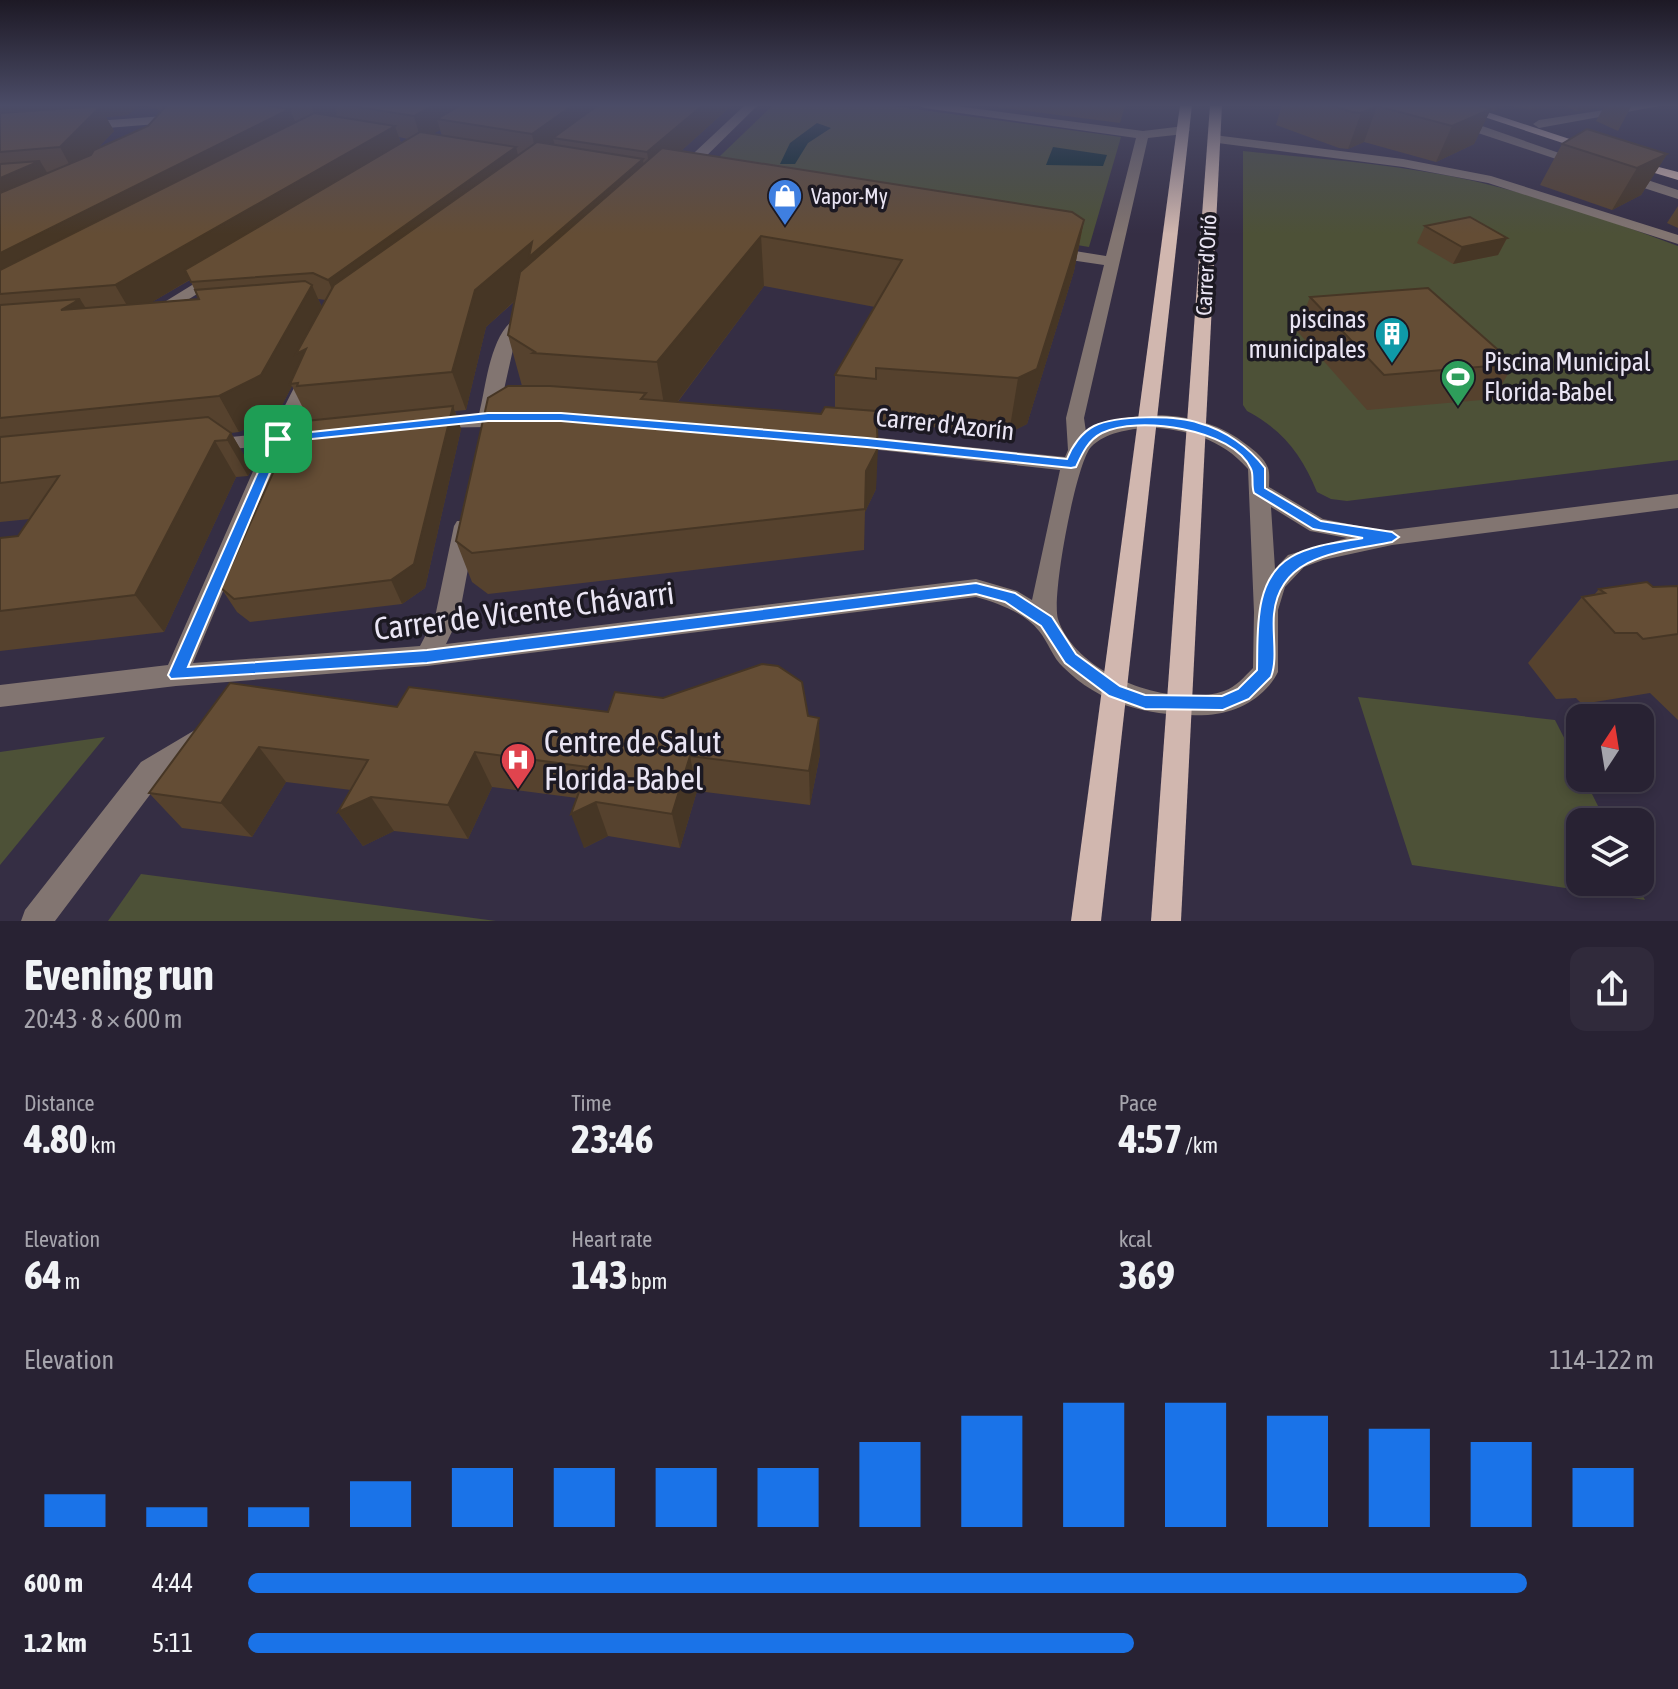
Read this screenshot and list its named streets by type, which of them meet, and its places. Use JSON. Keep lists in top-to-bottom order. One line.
{"streets":{"main road":["Carrer d'Orió"],"street":["Carrer d'Azorín","Carrer de Vicente Chávarri"]},"places":{"shop":["Vapor-My"],"building":["piscinas municipales"],"sports":["Piscina Municipal Florida-Babel"],"hospital":["Centre de Salut Florida-Babel"]},"north":"top","page":{"heading":["Evening run","20:43 · 8 × 600 m"],"stats":[["Distance","4.80 km"],["Time","23:46"],["Pace","4:57 /km"],["Elevation","64 m"],["Heart rate","143 bpm"],["kcal","369"]],"chart":["Elevation","114–122 m"],"list":[{"name":"600 m","note":"4:44"},{"name":"1.2 km","note":"5:11"}]}}
